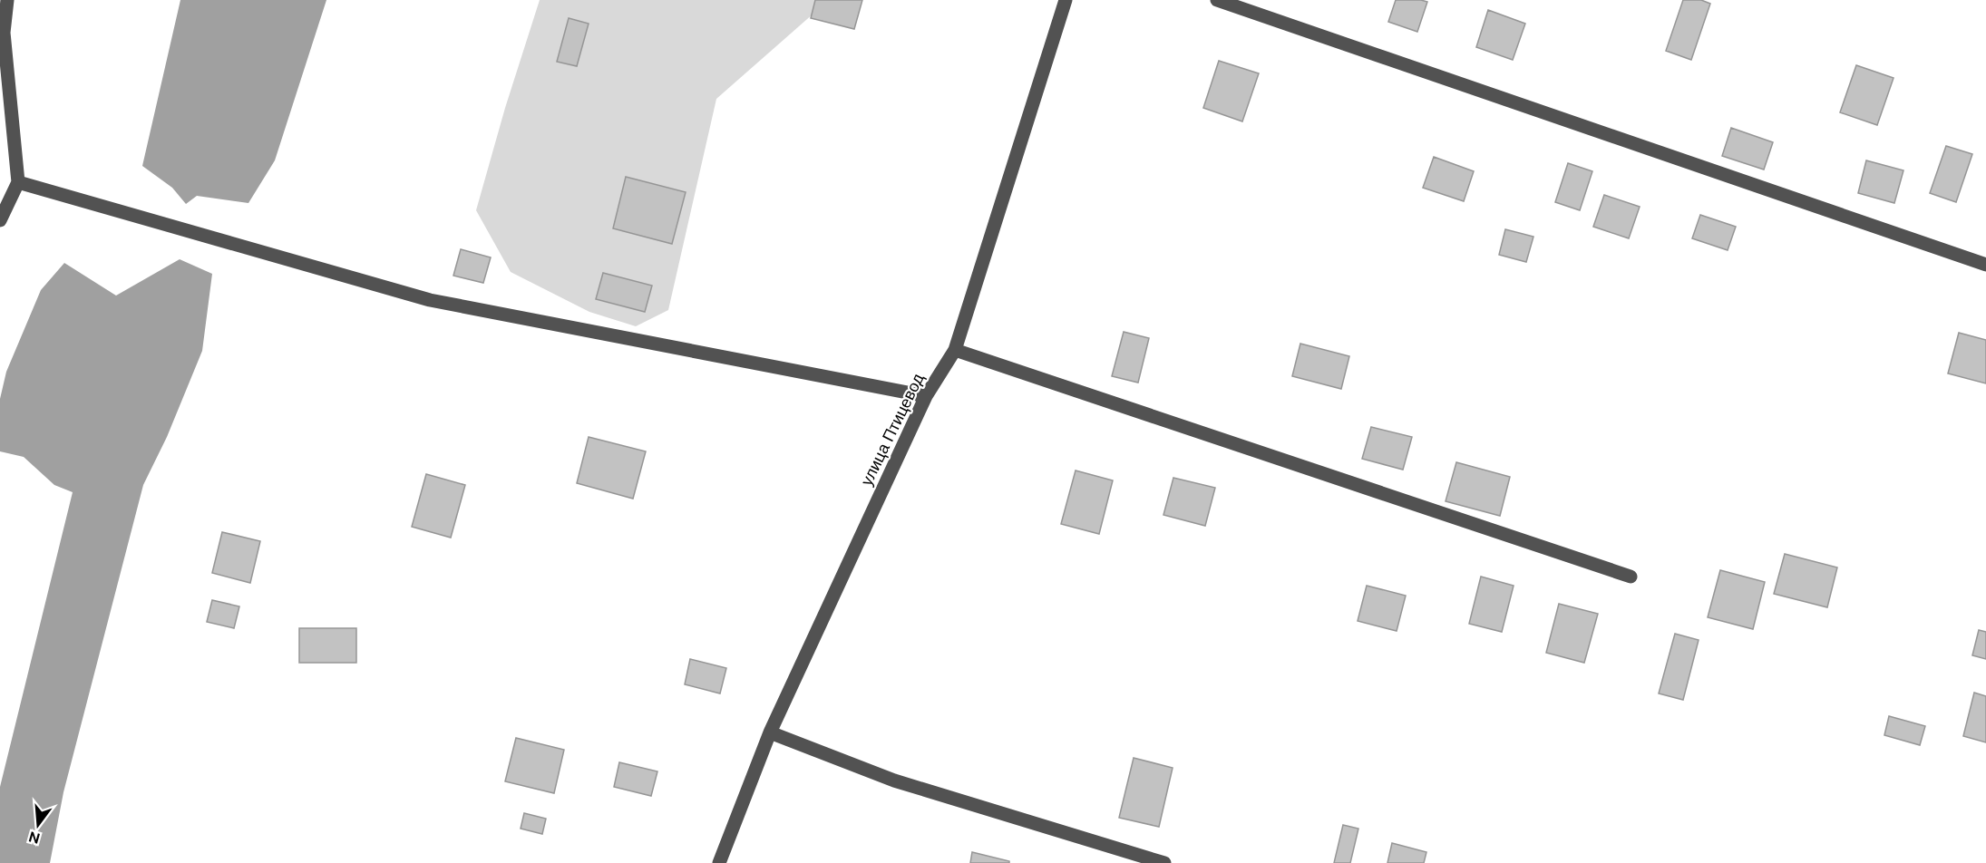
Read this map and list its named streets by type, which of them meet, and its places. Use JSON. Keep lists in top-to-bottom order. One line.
{"streets":{"street":["улица Птицевод"]},"north":"bottom"}
